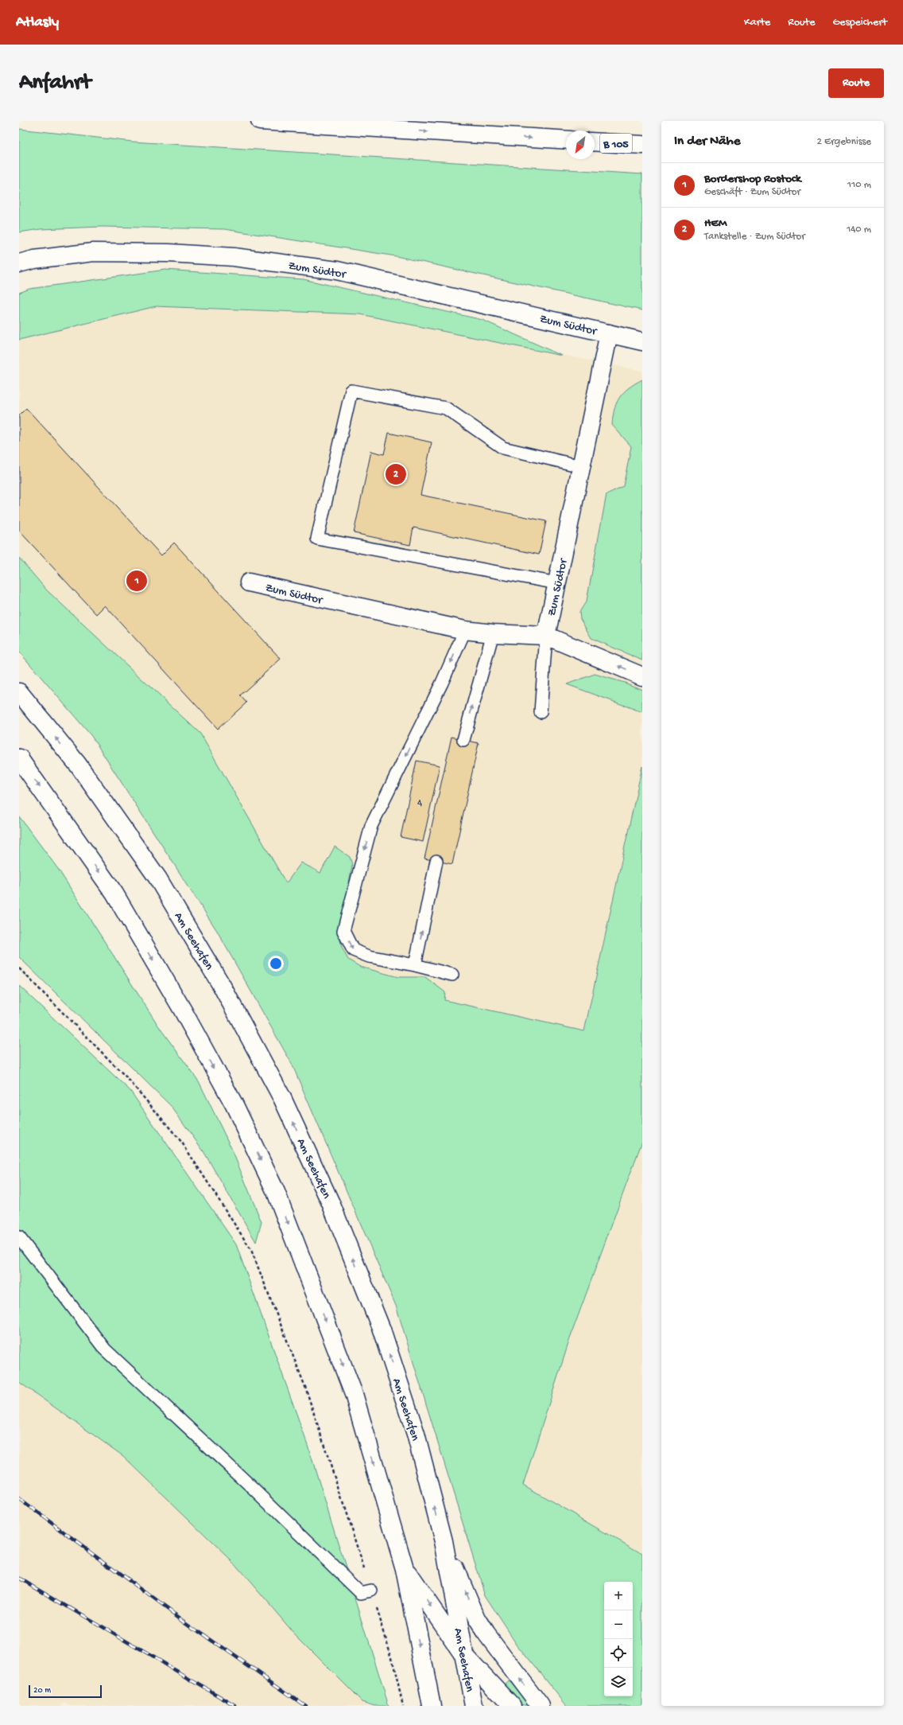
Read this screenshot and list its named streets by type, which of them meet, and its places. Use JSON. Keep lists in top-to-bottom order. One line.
{"streets":{"main road":["B 105","Zum Südtor","Am Seehafen"]},"house_numbers":["4"],"scale_bar":"20 m","north":"bottom left","page":{"header":"Atlasly","nav":["Karte","Route","Gespeichert"],"buttons":"Route","title":"Anfahrt","heading":["In der Nähe","2 Ergebnisse"],"list":[{"mark":"1","name":"Bordershop Rostock","note":"Geschäft · Zum Südtor","value":"110 m"},{"mark":"2","name":"HEM","note":"Tankstelle · Zum Südtor","value":"140 m"}],"pins":["2","1"],"map_buttons":["+","−"],"scale":"20 m"}}
